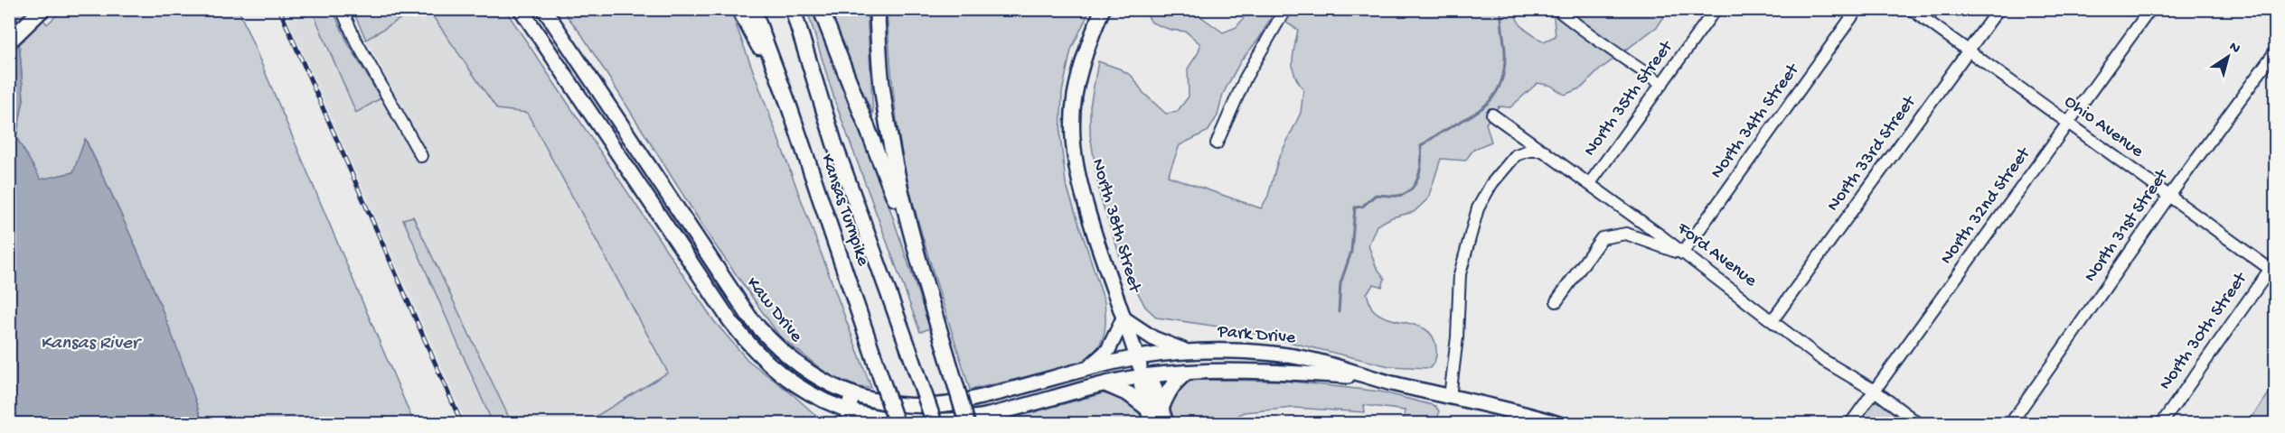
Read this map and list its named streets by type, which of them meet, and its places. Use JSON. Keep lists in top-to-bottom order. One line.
{"streets":{"highway":["Kansas Turnpike"],"main road":["North 38th Street","Kaw Drive","Park Drive"],"street":["North 35th Street","North 34th Street","Ohio Avenue","North 33rd Street","North 32nd Street","North 31st Street","Ford Avenue","North 30th Street"]},"crossings":[["North 35th Street","Ford Avenue"],["North 34th Street","Ford Avenue"],["Ohio Avenue","North 33rd Street"],["Ohio Avenue","North 32nd Street"],["Ohio Avenue","North 31st Street"],["Ohio Avenue","North 30th Street"],["North 33rd Street","Ford Avenue"],["North 32nd Street","Ford Avenue"],["North 38th Street","Kaw Drive"],["North 38th Street","Park Drive"],["Kaw Drive","Park Drive"]],"water":["Kansas River"],"north":"top right"}
